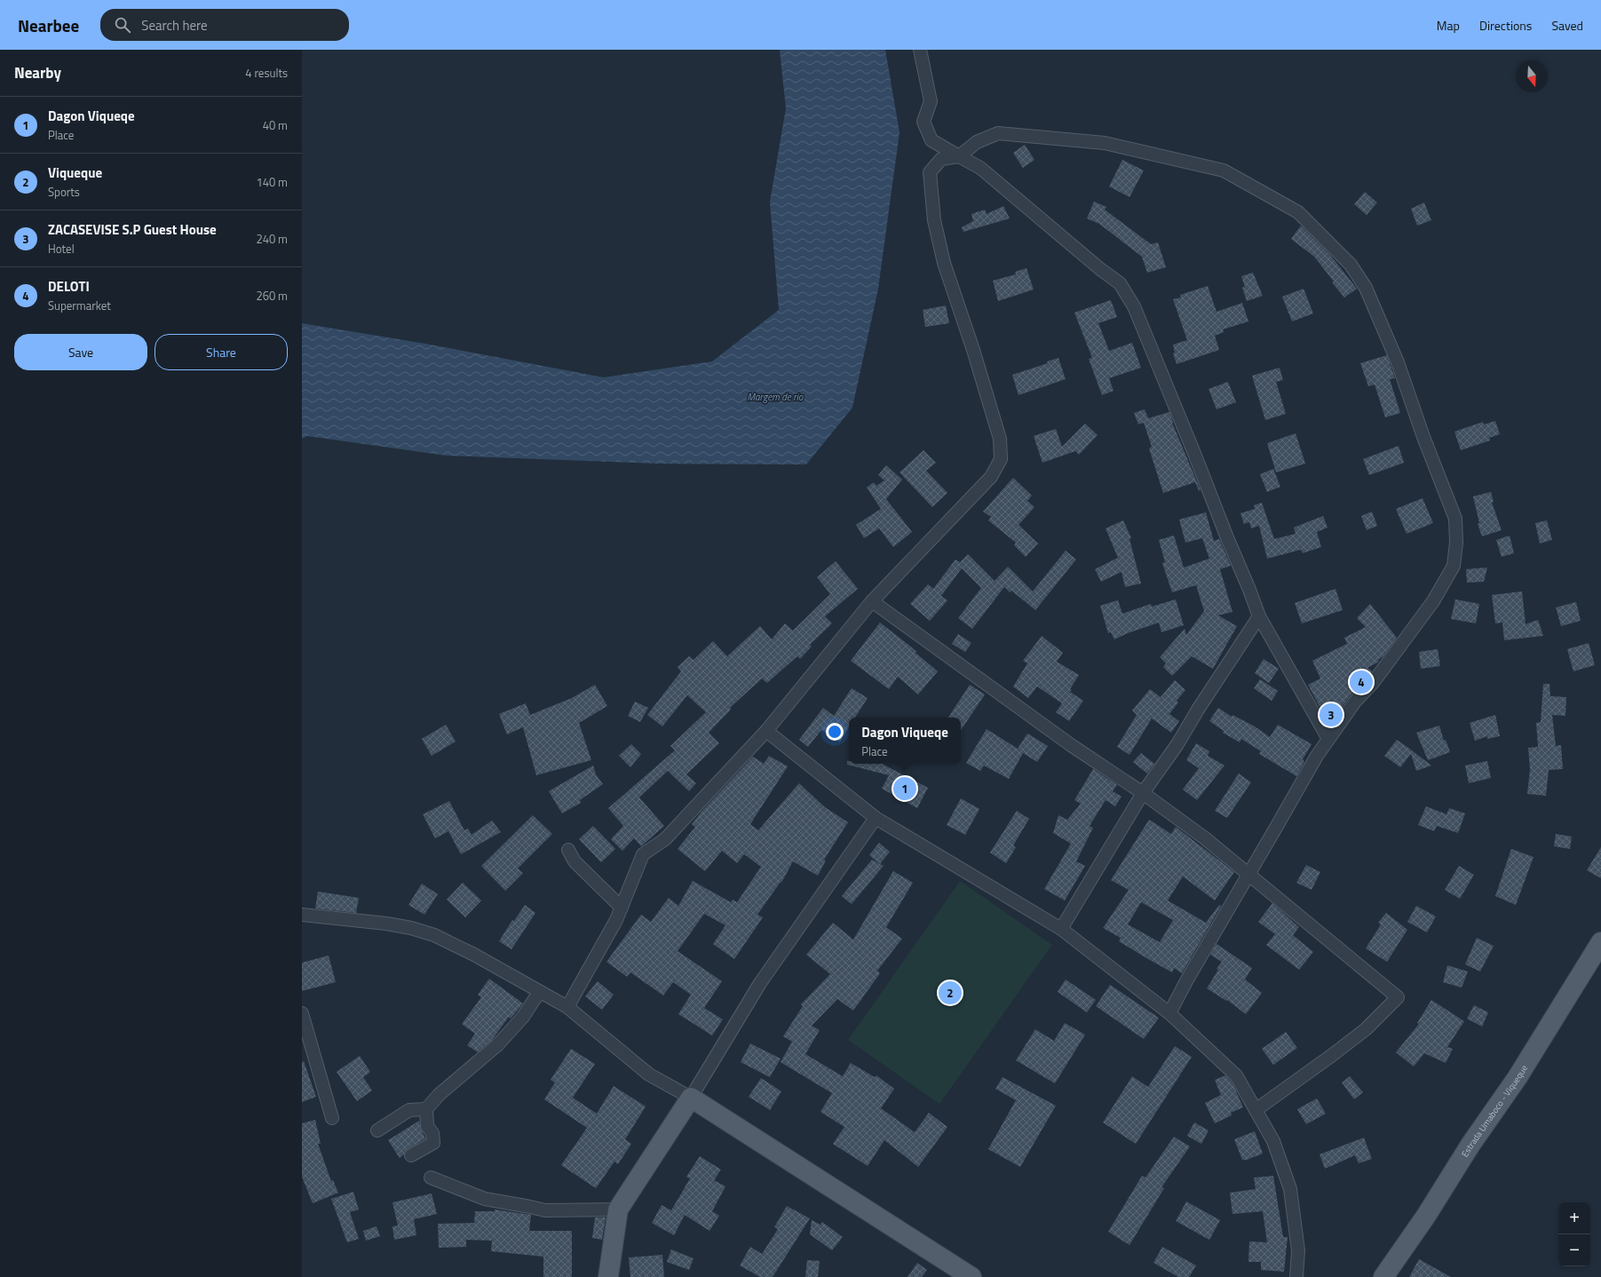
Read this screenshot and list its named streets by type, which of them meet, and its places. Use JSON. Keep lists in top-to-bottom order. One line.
{"streets":{"main road":["Estrada Umaboco - Viqueque"]},"water":["Margem de rio"],"north":"bottom","page":{"header":"Nearbee","search":"Search here","nav":["Map","Directions","Saved"],"heading":["Nearby","4 results"],"list":[{"mark":"1","name":"Dagon Viqueqe","note":"Place","value":"40 m"},{"mark":"2","name":"Viqueque","note":"Sports","value":"140 m"},{"mark":"3","name":"ZACASEVISE S.P Guest House","note":"Hotel","value":"240 m"},{"mark":"4","name":"DELOTI","note":"Supermarket","value":"260 m"}],"buttons":["Save","Share"],"pins":["4","3","1","2"],"popup":["Dagon Viqueqe","Place"],"map_buttons":["+","−"]}}
